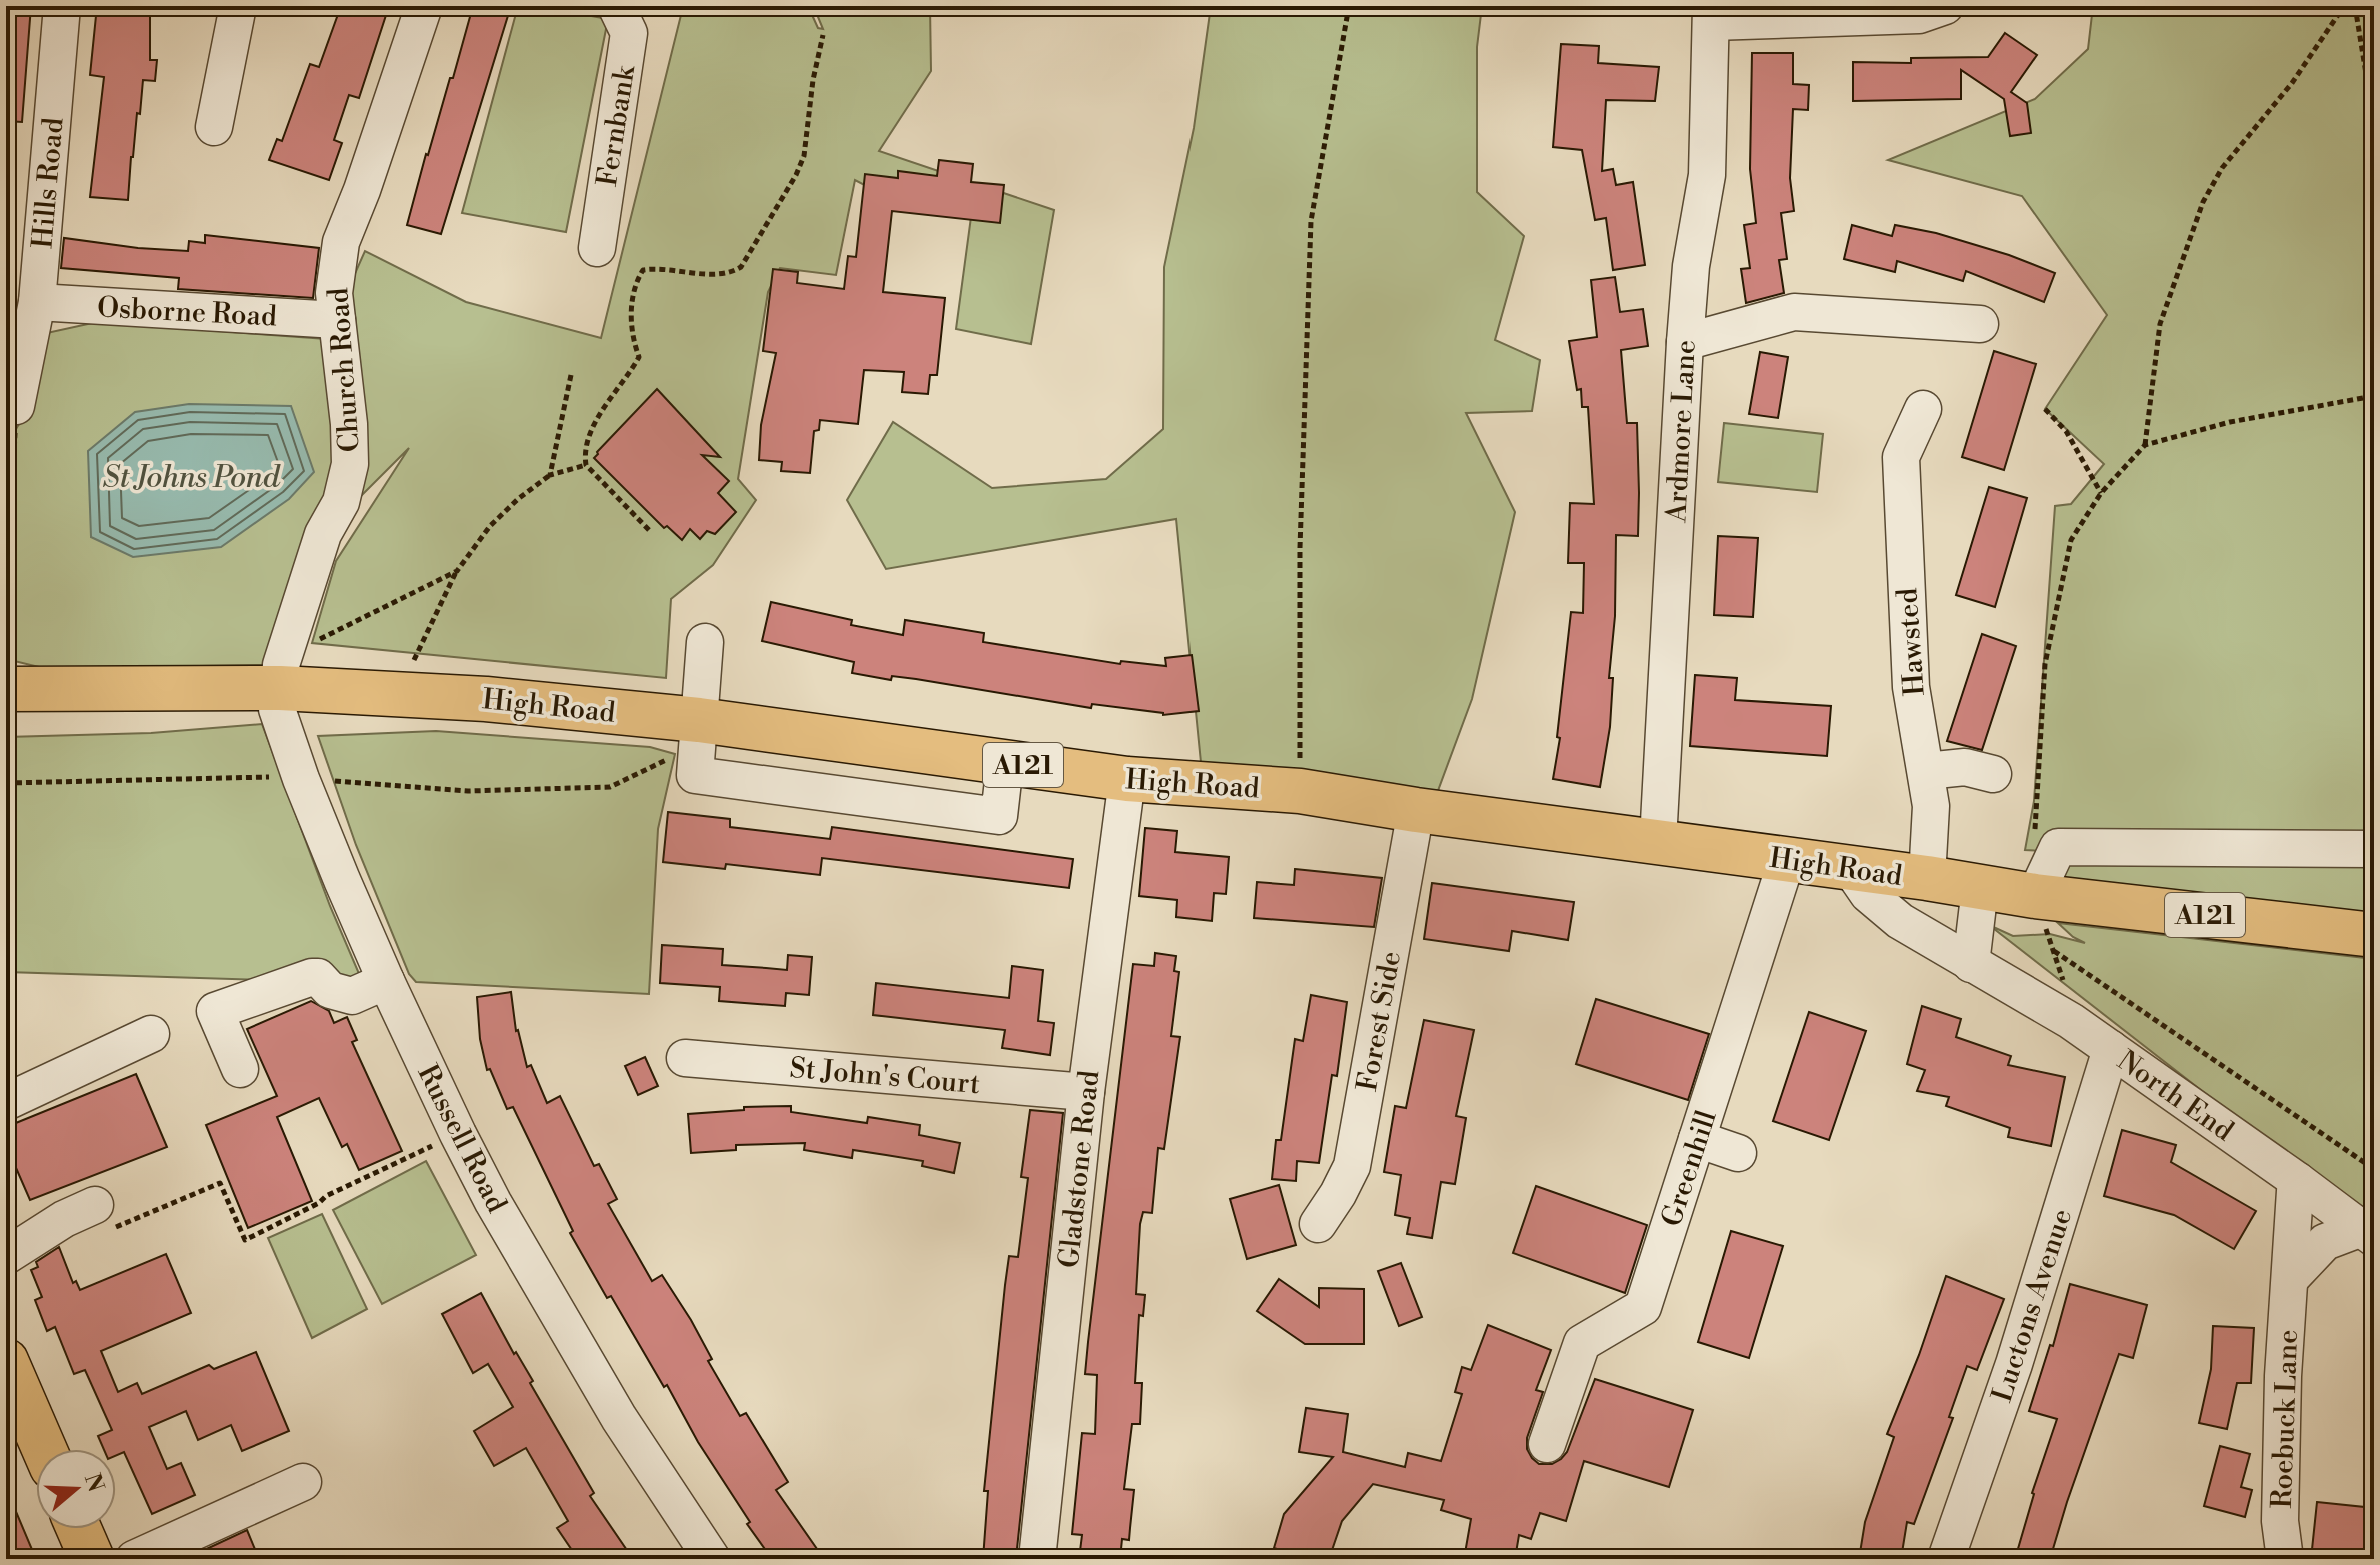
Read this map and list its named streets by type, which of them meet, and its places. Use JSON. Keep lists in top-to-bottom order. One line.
{"streets":{"main road":["High Road","A121"],"street":["Fernbank","Hills Road","Osborne Road","Church Road","Ardmore Lane","Hawsted","Forest Side","St John's Court","North End","Russell Road","Greenhill","Gladstone Road","Luctons Avenue","Roebuck Lane"]},"crossings":[["Hills Road","Osborne Road"],["Osborne Road","Church Road"],["Church Road","High Road"],["Church Road","Russell Road"],["Ardmore Lane","High Road"],["Hawsted","High Road"],["High Road","Forest Side"],["High Road","North End"],["High Road","Russell Road"],["High Road","Greenhill"],["High Road","Gladstone Road"],["St John's Court","Gladstone Road"],["North End","Luctons Avenue"],["North End","Roebuck Lane"]],"water":["St Johns Pond"],"north":"right"}
